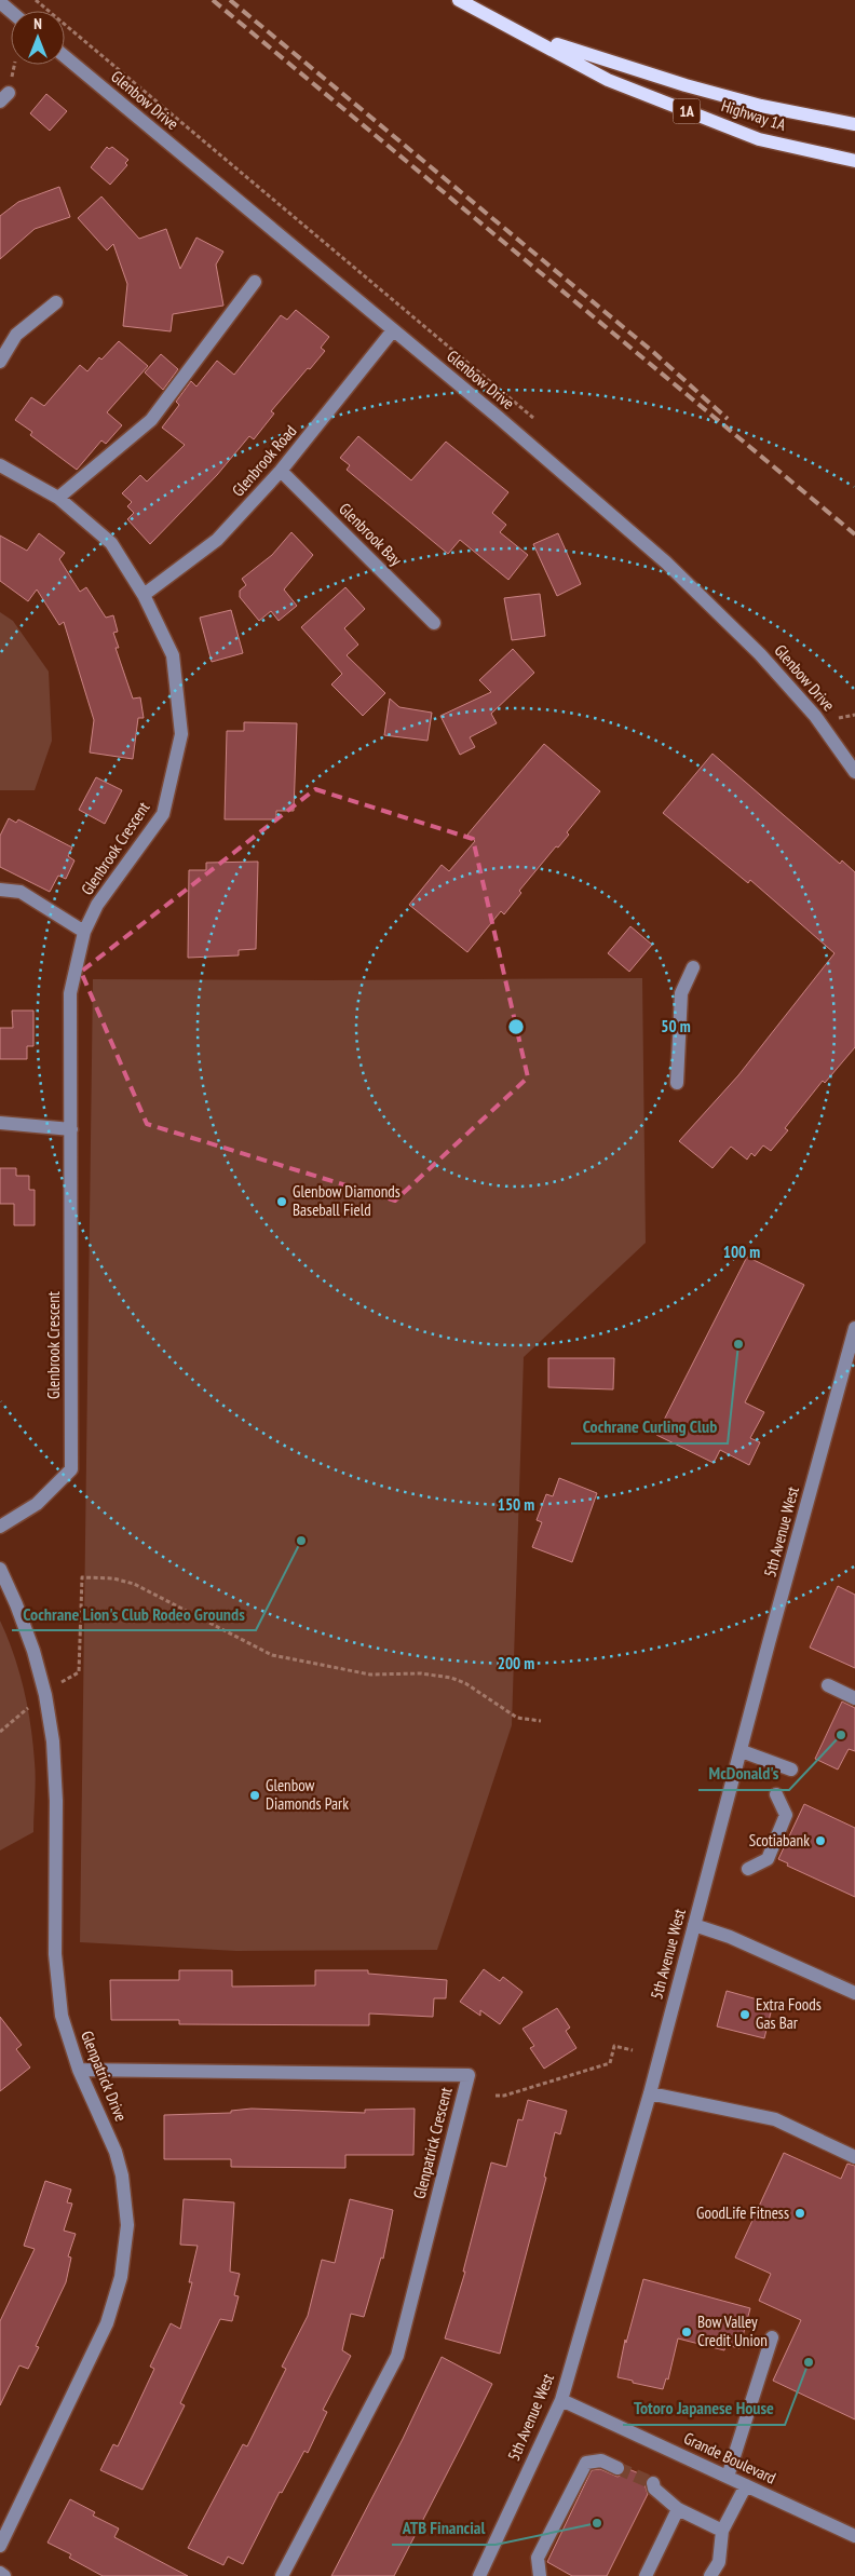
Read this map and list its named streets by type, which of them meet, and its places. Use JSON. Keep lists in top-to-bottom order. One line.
{"streets":{"main road":["1A","Highway 1A"],"street":["Glenbow Drive","Glenbrook Road","Glenbrook Bay","Glenbrook Crescent","5th Avenue West","Glenpatrick Drive","Glenpatrick Crescent","Grande Boulevard"]},"crossings":[["Glenbow Drive","Glenbrook Road"],["Glenbrook Road","Glenbrook Bay"],["Glenbrook Road","Glenbrook Crescent"],["5th Avenue West","Grande Boulevard"],["Glenpatrick Drive","Glenpatrick Crescent"]],"places":["Glenbow Diamonds Baseball Field","Cochrane Curling Club","Cochrane Lion's Club Rodeo Grounds","McDonald's","Glenbow Diamonds Park","Scotiabank","Extra Foods Gas Bar","GoodLife Fitness","Bow Valley Credit Union","Totoro Japanese House","ATB Financial"],"north":"top","rings":["50 m","100 m","150 m","200 m"]}
